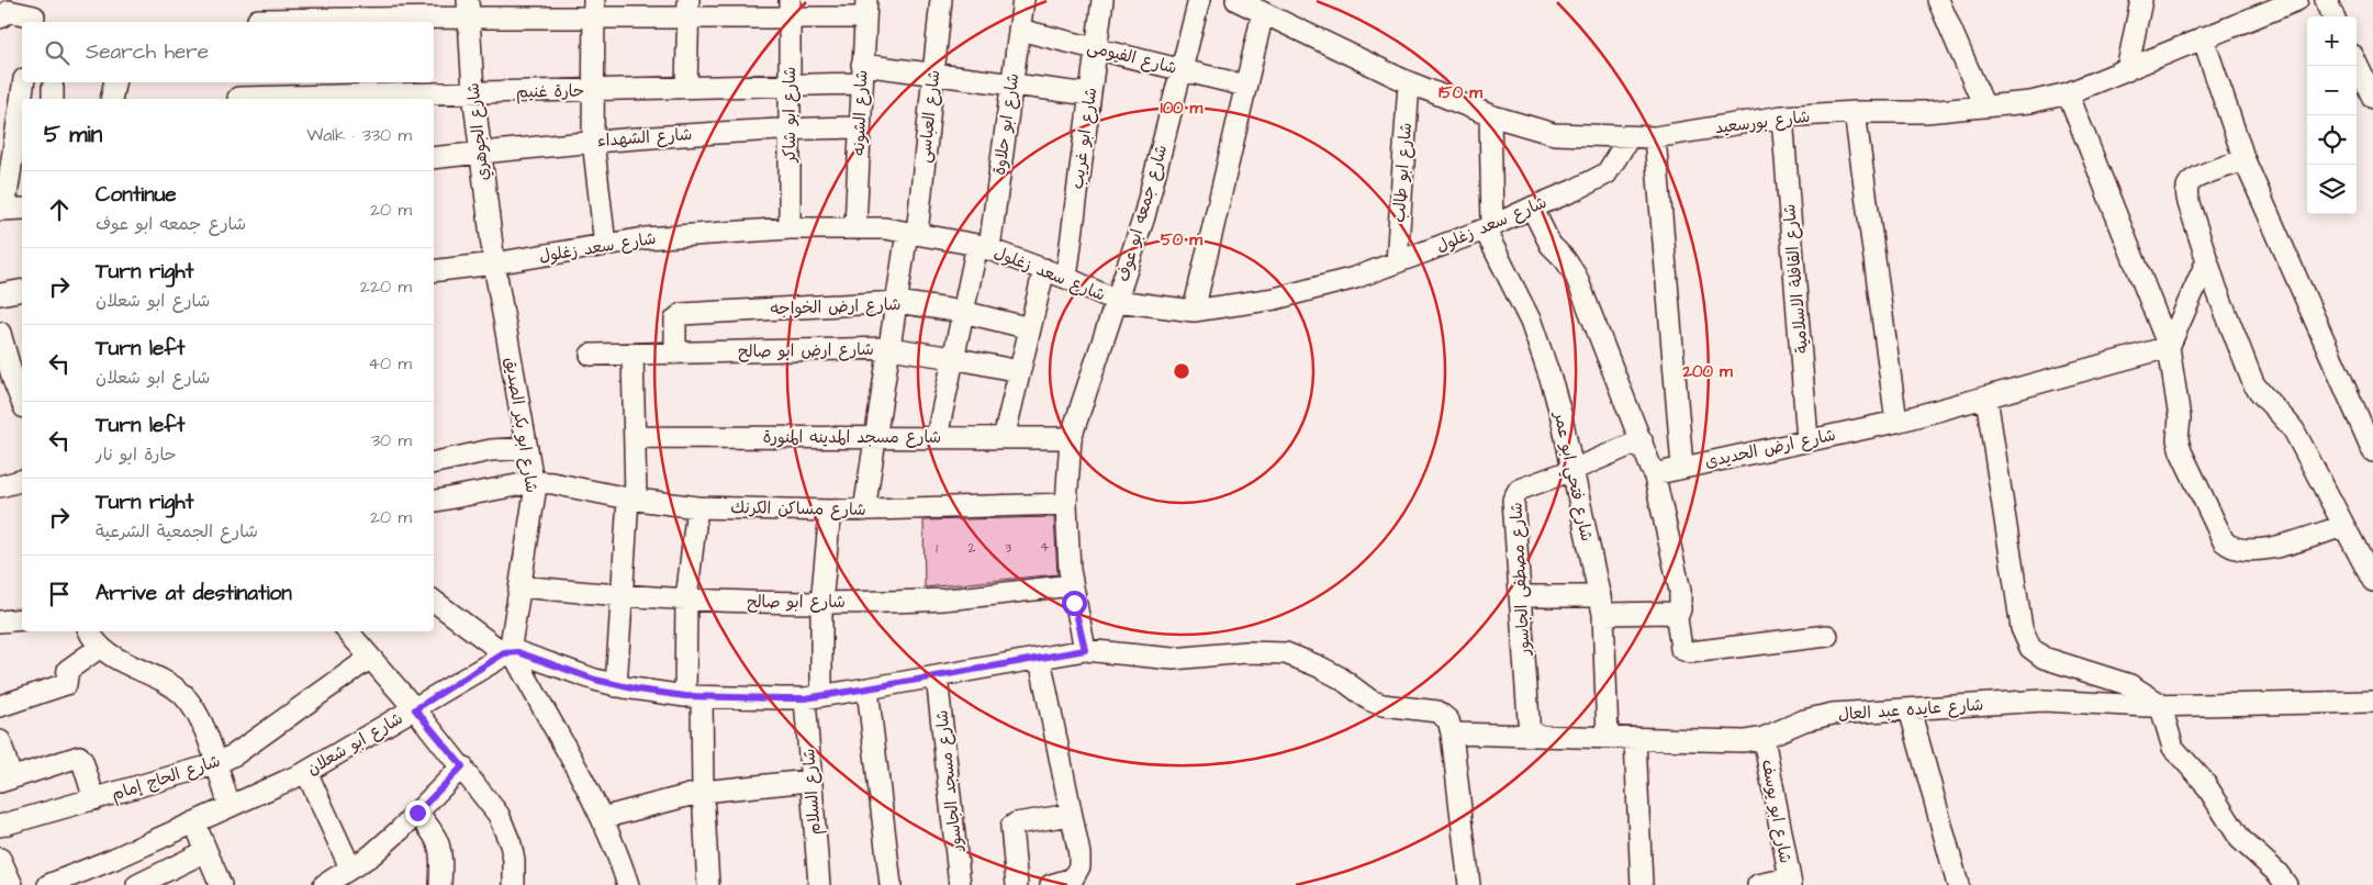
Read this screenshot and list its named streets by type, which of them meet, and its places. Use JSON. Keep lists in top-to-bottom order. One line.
{"streets":{"street":["شارع الفيومى","حارة غنيم","شارع الشونه","شارع ابو شاكر","شارع العباسى","شارع بورسعيد","شارع ابو حلاوة","شارع الجوهري","شارع الشهداء","شارع ابو غريب","شارع ابو طالب","شارع جمعه ابو عوف","شارع سعد زغلول","شارع القافلة الاسلامية","شارع ارض الخواجه","شارع ارض ابو صالح","شارع ابو بكر الصديق","شارع مسجد المدينه المنورة","شارع ارض الحديدى","شارع فتحي ابو عمر","شارع مساكن الكرنك","شارع مصطفى الجاسور","شارع ابو صالح","شارع عايده عبد العال","شارع ابو شعلان","شارع الحاج إمام","شارع مسجد الجاسور","شارع السلام","شارع ابو يوسف"]},"crossings":[["شارع الفيومى","شارع ابو حلاوة"],["شارع الفيومى","شارع ابو غريب"],["شارع الفيومى","شارع جمعه ابو عوف"],["حارة غنيم","شارع الشونه"],["حارة غنيم","شارع ابو شاكر"],["حارة غنيم","شارع العباسى"],["حارة غنيم","شارع ابو حلاوة"],["حارة غنيم","شارع الجوهري"],["حارة غنيم","شارع ابو غريب"],["شارع الشونه","شارع الشهداء"],["شارع الشونه","شارع سعد زغلول"],["شارع ابو شاكر","شارع الشهداء"],["شارع ابو شاكر","شارع سعد زغلول"],["شارع العباسى","شارع سعد زغلول"],["شارع العباسى","شارع ارض الخواجه"],["شارع العباسى","شارع ارض ابو صالح"],["شارع العباسى","شارع مسجد المدينه المنورة"],["شارع العباسى","شارع مساكن الكرنك"],["شارع بورسعيد","شارع ابو طالب"],["شارع بورسعيد","شارع سعد زغلول"],["شارع بورسعيد","شارع القافلة الاسلامية"],["شارع ابو حلاوة","شارع سعد زغلول"],["شارع الجوهري","شارع الشهداء"],["شارع الجوهري","شارع سعد زغلول"],["شارع الجوهري","شارع ابو بكر الصديق"],["شارع ابو غريب","شارع سعد زغلول"],["شارع ابو طالب","شارع سعد زغلول"],["شارع جمعه ابو عوف","شارع سعد زغلول"],["شارع جمعه ابو عوف","شارع مسجد المدينه المنورة"],["شارع جمعه ابو عوف","شارع مساكن الكرنك"],["شارع جمعه ابو عوف","شارع ابو صالح"],["شارع سعد زغلول","شارع ابو بكر الصديق"],["شارع سعد زغلول","شارع فتحي ابو عمر"],["شارع القافلة الاسلامية","شارع ارض الحديدى"],["شارع ارض الخواجه","شارع ارض ابو صالح"],["شارع ابو بكر الصديق","شارع مساكن الكرنك"],["شارع ابو بكر الصديق","شارع ابو صالح"],["شارع ابو بكر الصديق","شارع ابو شعلان"],["شارع فتحي ابو عمر","شارع مصطفى الجاسور"],["شارع فتحي ابو عمر","شارع عايده عبد العال"],["شارع مساكن الكرنك","شارع السلام"],["شارع مصطفى الجاسور","شارع عايده عبد العال"],["شارع ابو صالح","شارع السلام"],["شارع عايده عبد العال","شارع ابو يوسف"]],"house_numbers":["4","1","2","3"],"page":{"map_buttons":["+","−"],"search":"Search here","heading":["5 min","Walk · 330 m"],"list":[["Continue","شارع جمعه ابو عوف","20 m"],["Turn right","شارع ابو شعلان","220 m"],["Turn left","شارع ابو شعلان","40 m"],["Turn left","حارة ابو نار","30 m"],["Turn right","شارع الجمعية الشرعية","20 m"],"Arrive at destination"]},"rings":["150 m","100 m","50 m","200 m"]}
